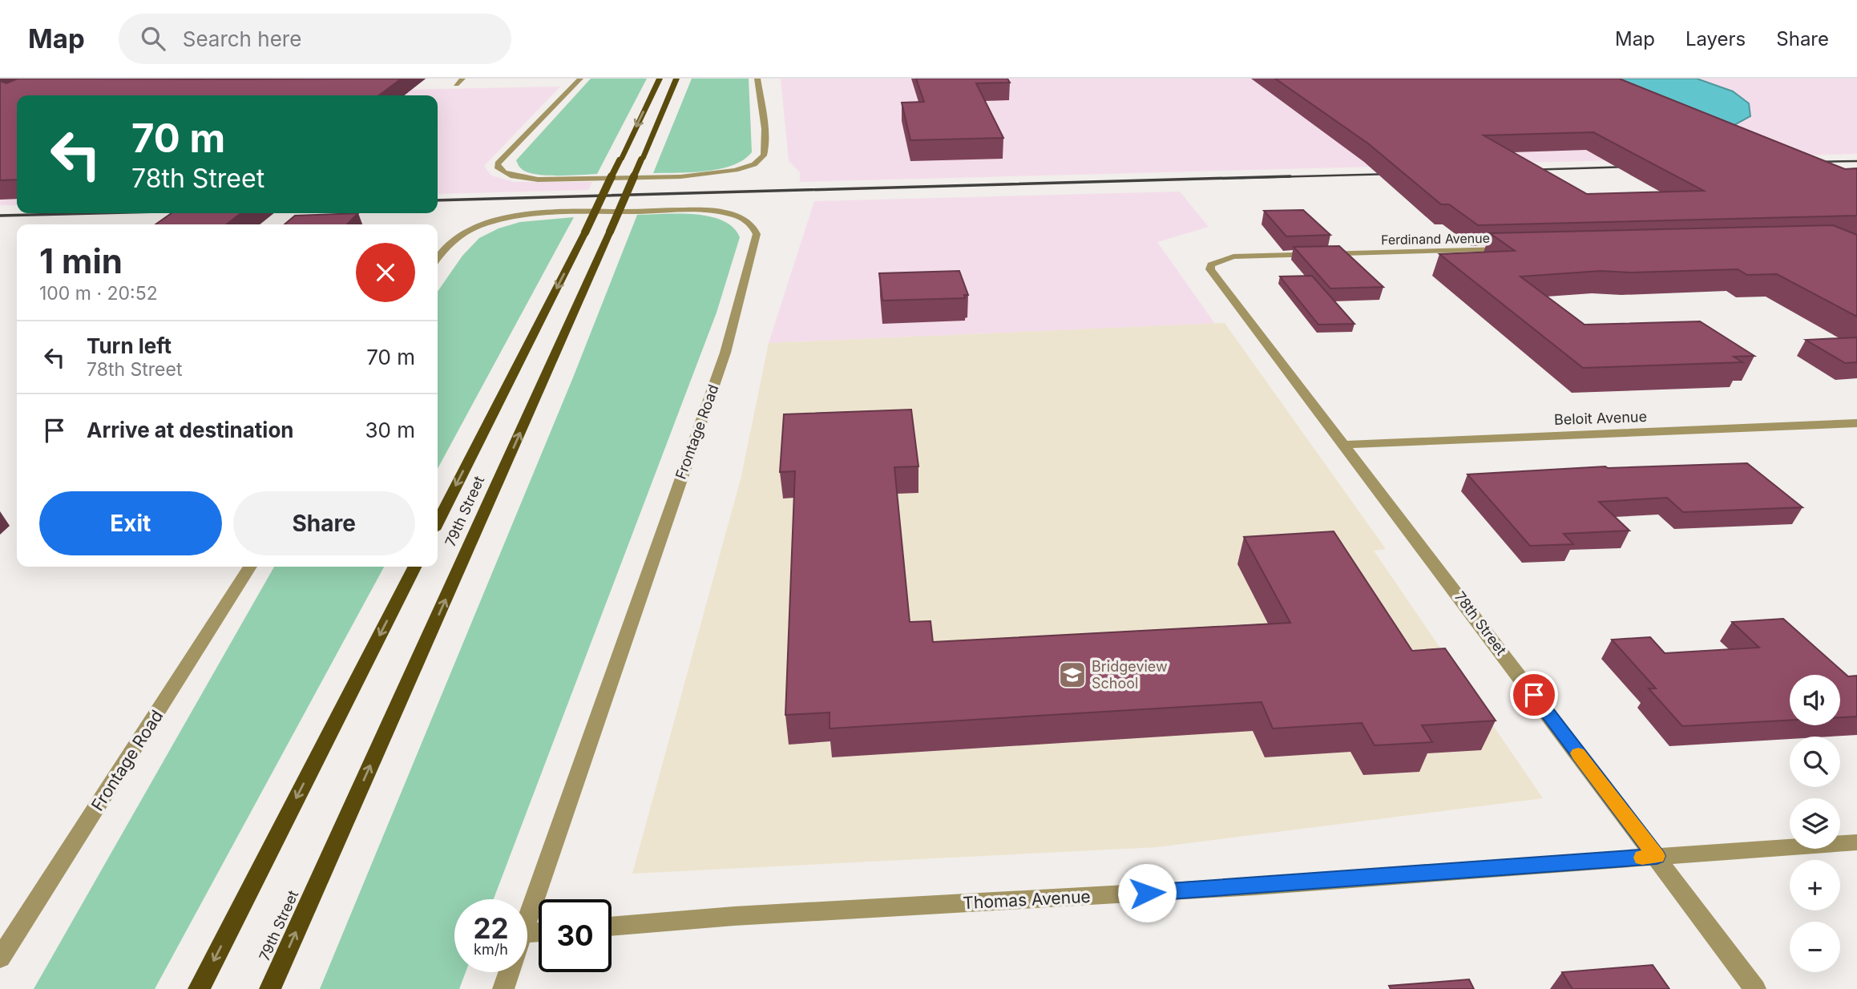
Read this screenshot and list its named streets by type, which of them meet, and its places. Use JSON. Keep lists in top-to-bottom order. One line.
{"streets":{"main road":["79th Street"],"street":["Ferdinand Avenue","Beloit Avenue","Frontage Road","78th Street","Thomas Avenue"]},"crossings":[["Ferdinand Avenue","78th Street"],["Beloit Avenue","78th Street"],["78th Street","Thomas Avenue"]],"places":{"school or university":["Bridgeview School"]},"page":{"header":"Map","search":"Search here","nav":["Map","Layers","Share"],"turn":["70 m","78th Street"],"heading":["1 min","100 m · 20:52"],"list":[{"name":"Turn left","note":"78th Street","value":"70 m"},{"name":"Arrive at destination","value":"30 m"}],"buttons":["Exit","Share"],"map_buttons":["+","−"],"speed":"22 km/h","limit":"30"}}
